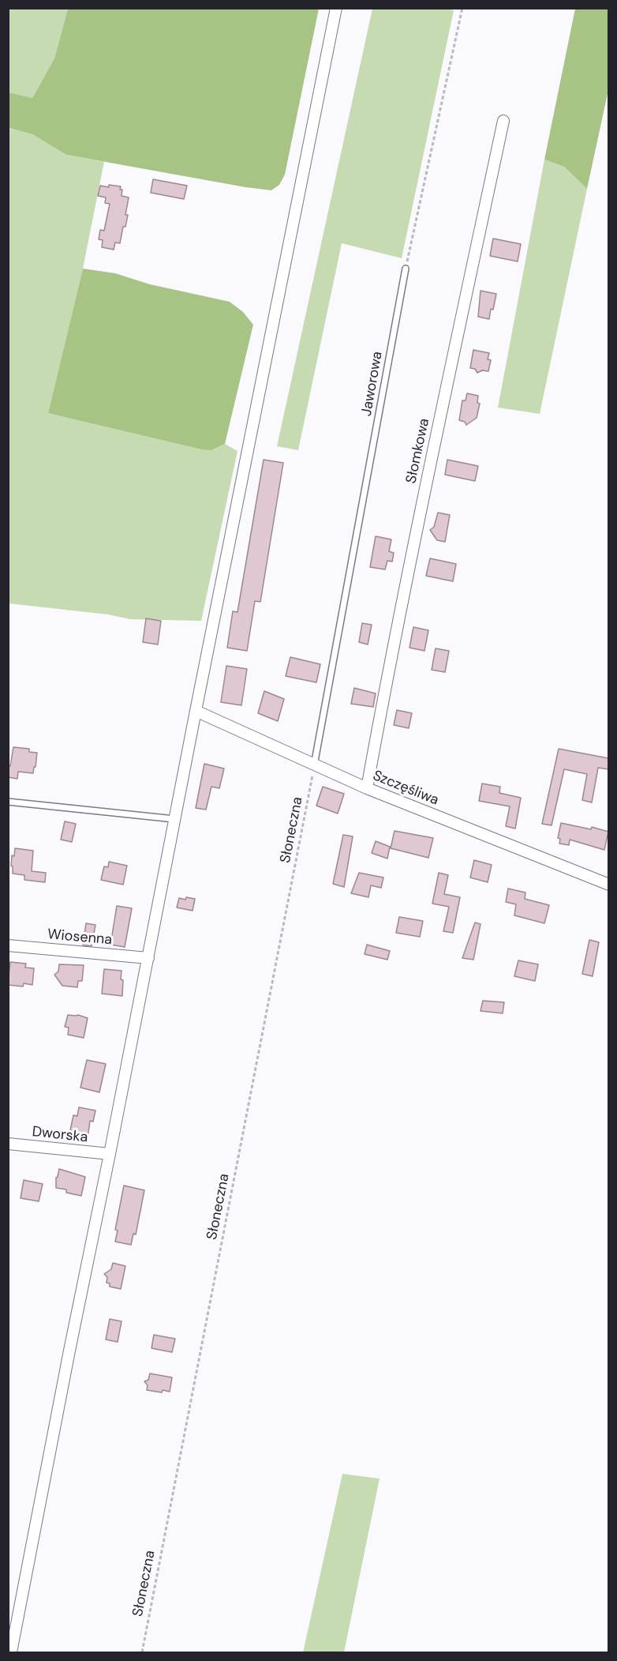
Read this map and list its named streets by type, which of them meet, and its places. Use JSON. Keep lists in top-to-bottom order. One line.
{"streets":{"street":["Słomkowa","Szczęśliwa","Wiosenna","Dworska"],"lane":["Jaworowa"],"path":["Słoneczna"]},"crossings":[["Jaworowa","Szczęśliwa"],["Jaworowa","Słoneczna"],["Słomkowa","Szczęśliwa"],["Szczęśliwa","Słoneczna"]]}
